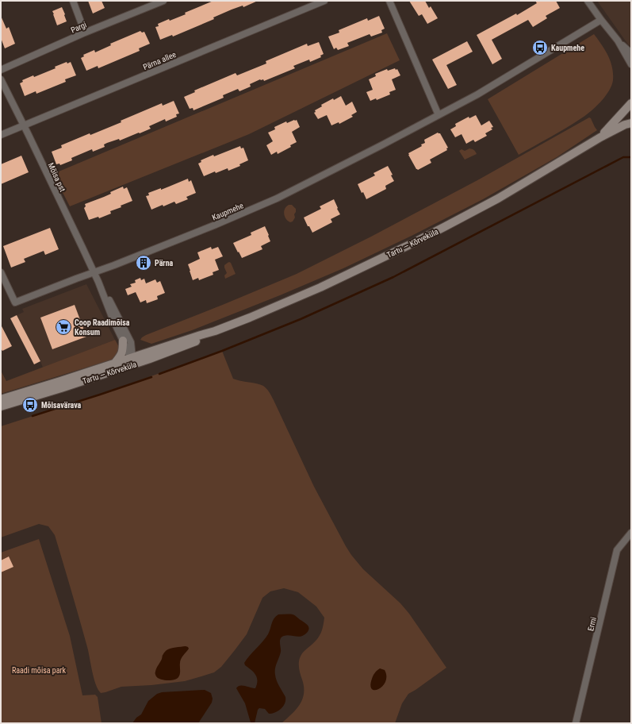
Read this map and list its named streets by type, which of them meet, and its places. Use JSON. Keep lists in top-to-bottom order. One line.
{"streets":{"main road":["Tartu — Kõrveküla"],"street":["Pargi","Pärna allee","Mõisa pst","Kaupmehe","Ermi"]},"crossings":[["Pärna allee","Mõisa pst"],["Mõisa pst","Kaupmehe"],["Mõisa pst","Tartu — Kõrveküla"]],"parks":["Raadi mõisa park"],"places":{"bus stop":["Kaupmehe","Mõisavärava"],"building":["Pärna"],"supermarket":["Coop Raadimõisa Konsum"]}}
